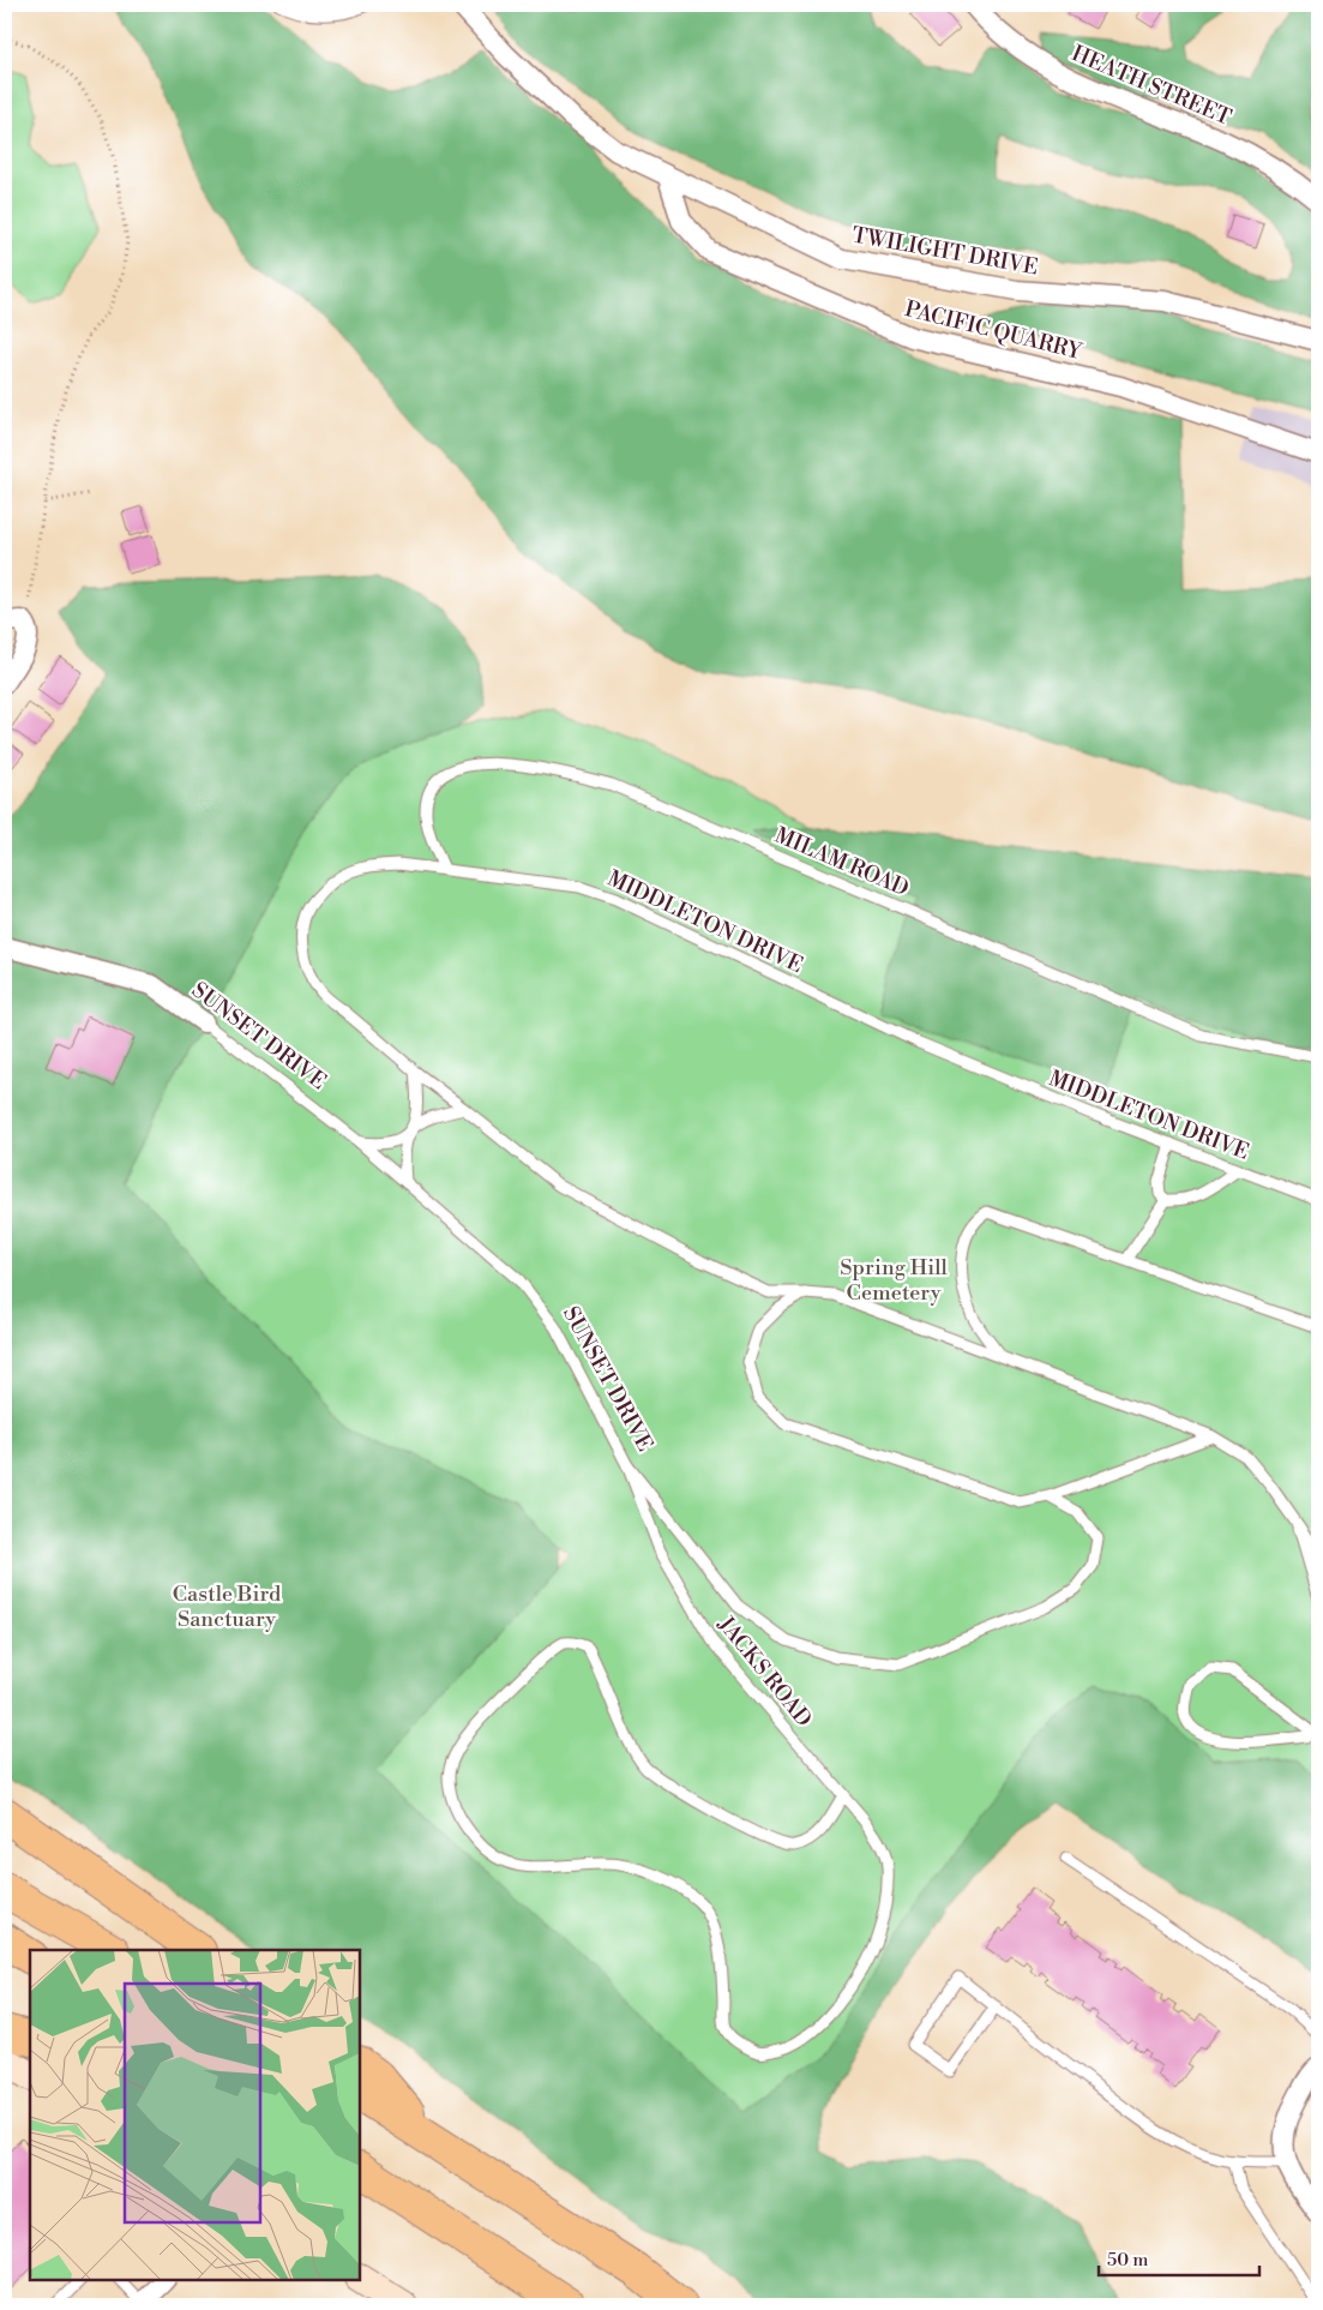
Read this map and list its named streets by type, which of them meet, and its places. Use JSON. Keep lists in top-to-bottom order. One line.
{"streets":{"street":["HEATH STREET","TWILIGHT DRIVE","PACIFIC QUARRY","SUNSET DRIVE"],"lane":["MILAM ROAD","MIDDLETON DRIVE","JACKS ROAD"]},"crossings":[["TWILIGHT DRIVE","PACIFIC QUARRY"],["MILAM ROAD","MIDDLETON DRIVE"],["SUNSET DRIVE","JACKS ROAD"]],"parks":["Spring Hill Cemetery","Castle Bird Sanctuary"],"scale_bar":"50 m"}
